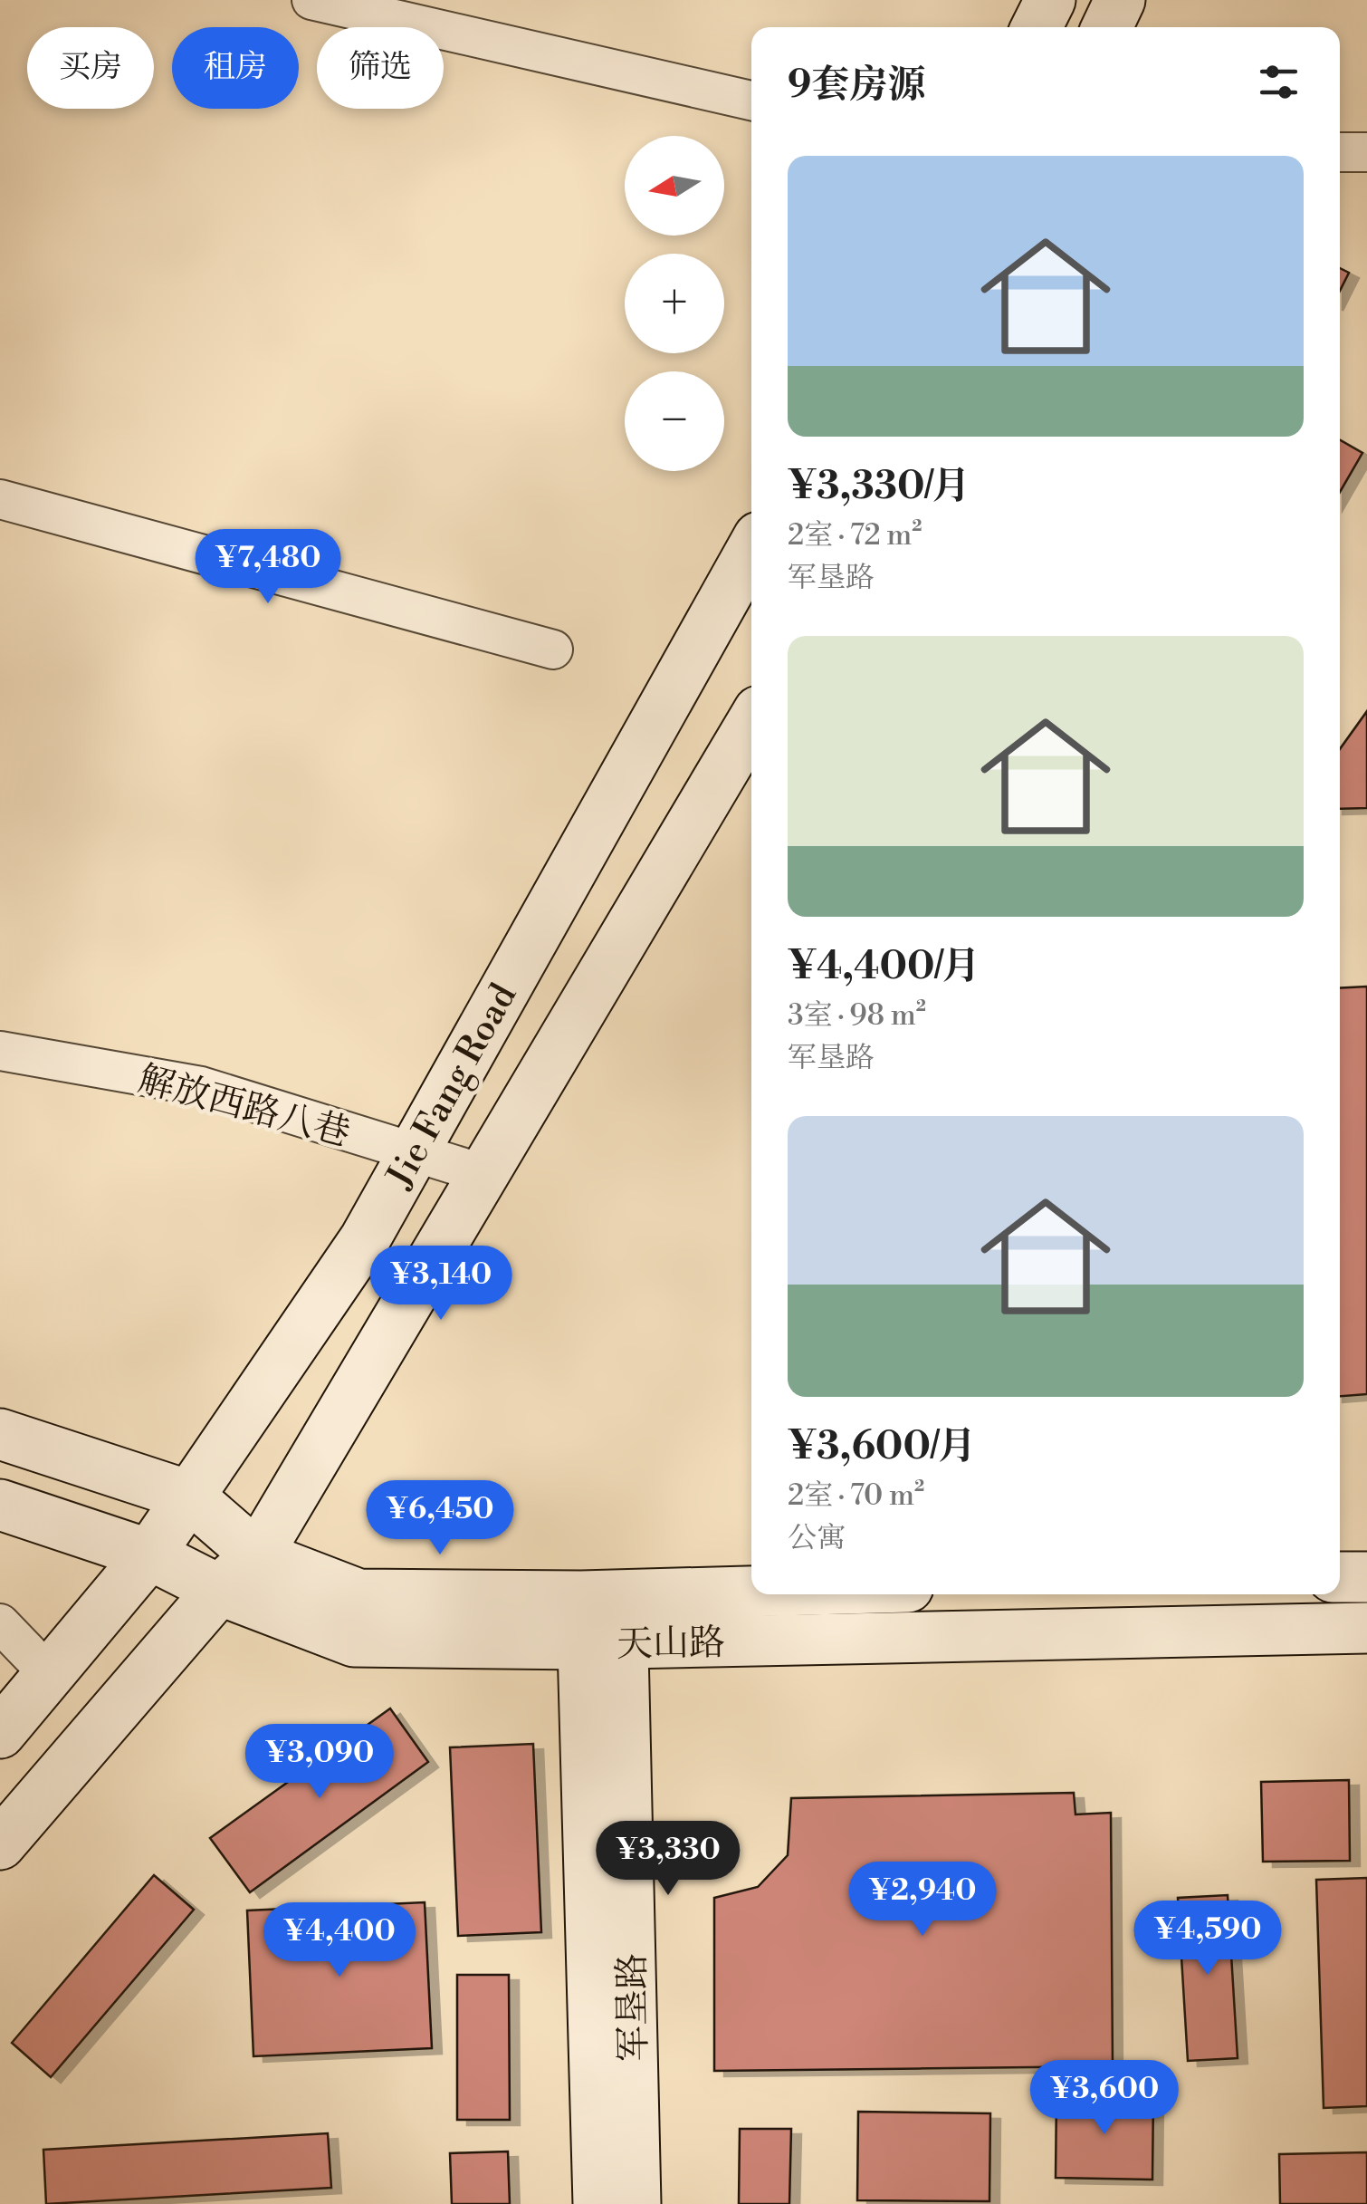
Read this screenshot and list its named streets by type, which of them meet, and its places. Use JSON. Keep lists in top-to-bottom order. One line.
{"streets":{"main road":["Jie Fang Road","天山路","军垦路"],"street":["解放西路八巷"]},"crossings":[["Jie Fang Road","解放西路八巷"],["Jie Fang Road","天山路"],["天山路","军垦路"]],"north":"left","page":{"chip":["买房","租房","筛选"],"heading":"9套房源","map_buttons":["+","−"],"list":[{"name":"¥3,330/月","note":"2室 · 72 m² · 军垦路"},{"name":"¥4,400/月","note":"3室 · 98 m² · 军垦路"},{"name":"¥3,600/月","note":"2室 · 70 m² · 公寓"}],"price":["¥7,480","¥3,140","¥6,450","¥3,090","¥3,330","¥2,940","¥4,590","¥4,400","¥3,600"]}}
